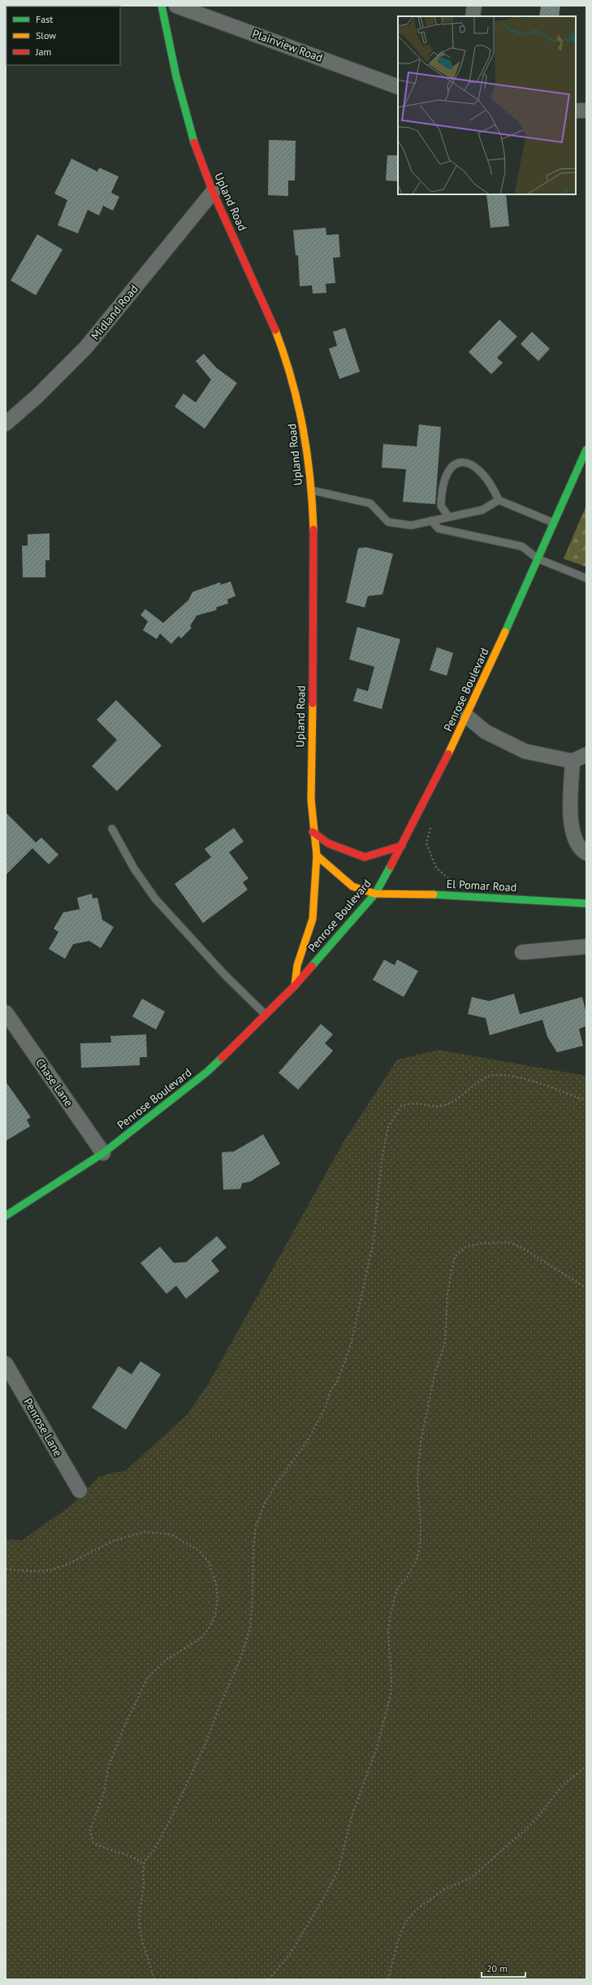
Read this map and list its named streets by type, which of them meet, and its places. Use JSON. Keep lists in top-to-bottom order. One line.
{"streets":{"street":["Plainview Road","Upland Road","Midland Road","Penrose Boulevard","El Pomar Road","Chase Lane","Penrose Lane"]},"crossings":[["Upland Road","Midland Road"],["Upland Road","Penrose Boulevard"],["Penrose Boulevard","El Pomar Road"],["Penrose Boulevard","Chase Lane"]],"legend":["Fast","Slow","Jam"],"scale_bar":"20 m"}
